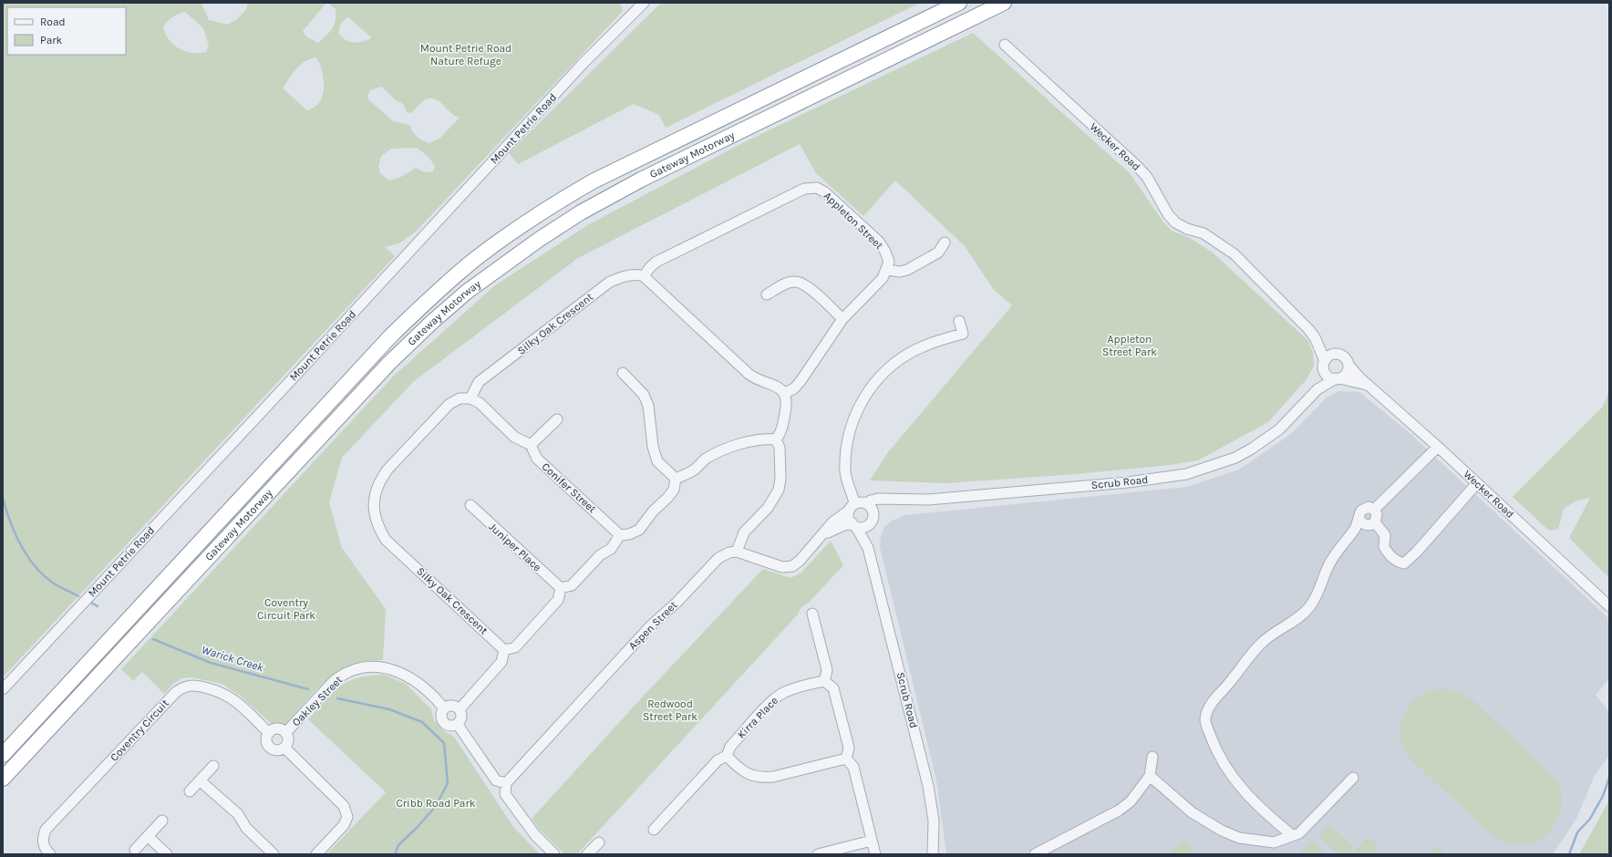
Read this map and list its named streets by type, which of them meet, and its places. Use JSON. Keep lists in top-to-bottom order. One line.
{"streets":{"highway":["Gateway Motorway"],"street":["Mount Petrie Road","Wecker Road","Appleton Street","Silky Oak Crescent","Scrub Road","Conifer Street","Juniper Place","Aspen Street","Oakley Street","Kirra Place","Coventry Circuit"]},"crossings":[["Wecker Road","Scrub Road"],["Appleton Street","Silky Oak Crescent"],["Oakley Street","Coventry Circuit"]],"water":["Warick Creek"],"parks":["Mount Petrie Road Nature Refuge","Appleton Street Park","Coventry Circuit Park","Redwood Street Park","Cribb Road Park"],"legend":["Road","Park"]}
